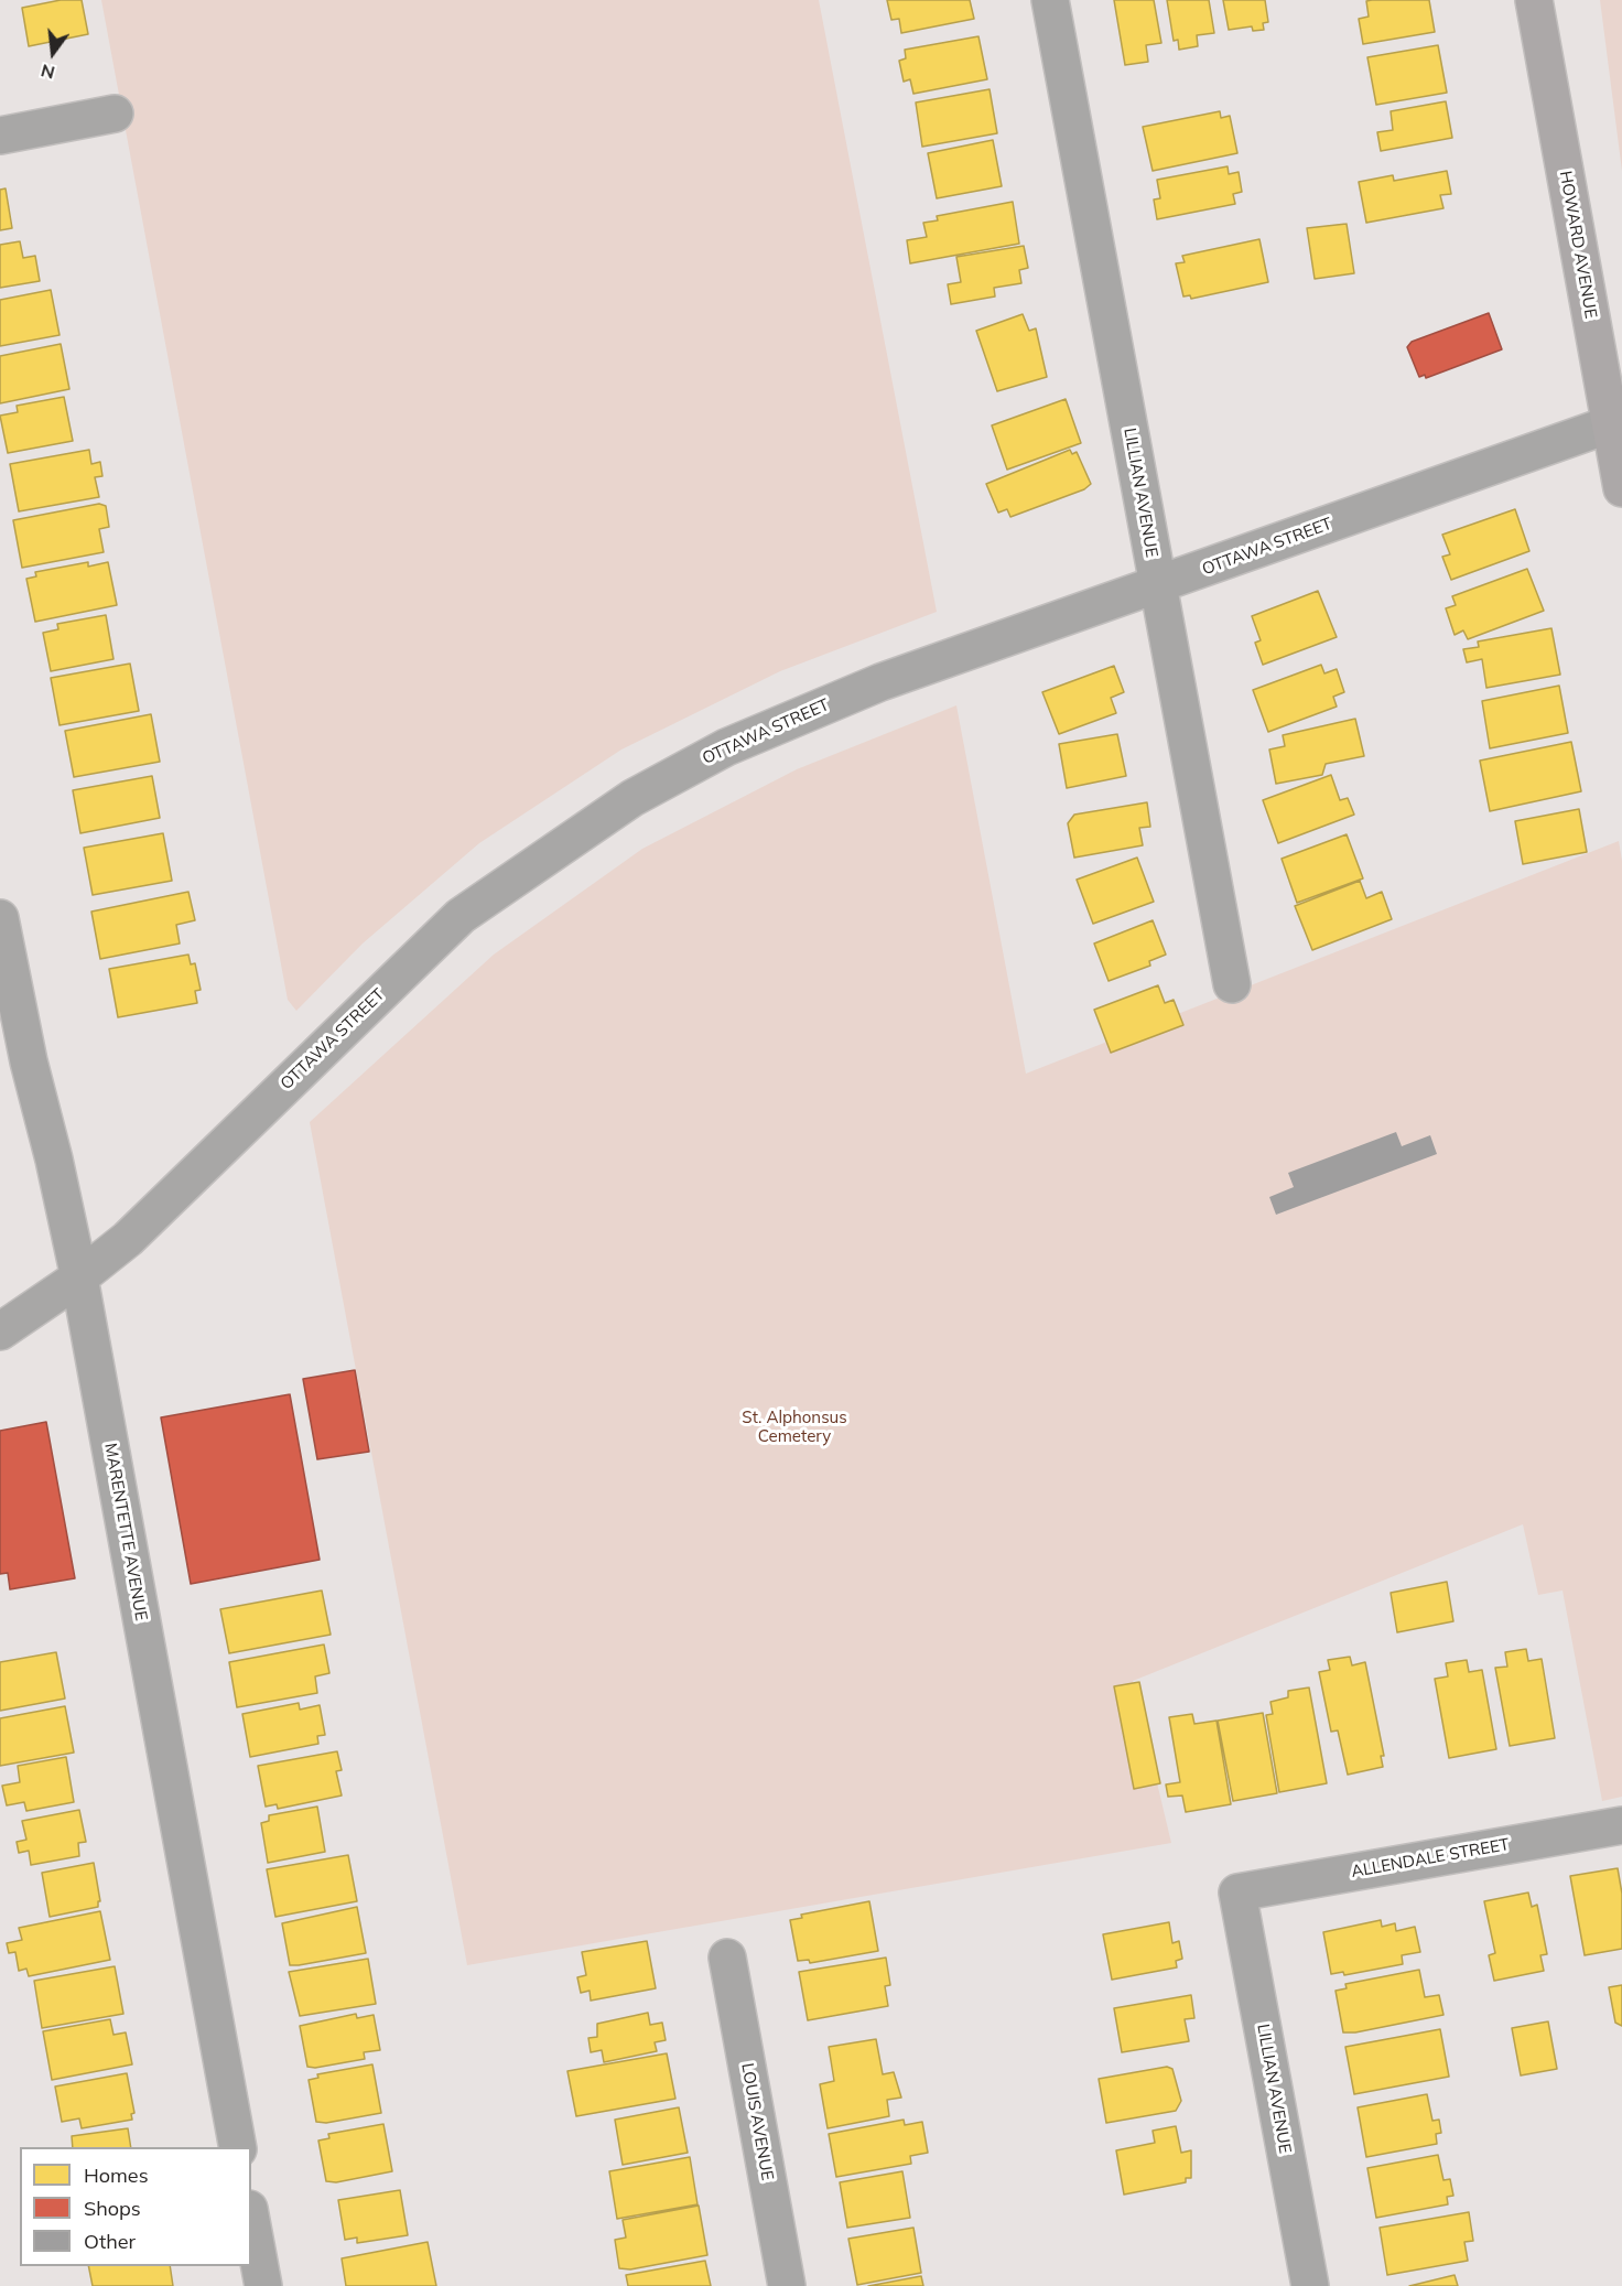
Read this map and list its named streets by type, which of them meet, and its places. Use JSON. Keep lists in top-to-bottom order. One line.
{"streets":{"main road":["HOWARD AVENUE"],"street":["LILLIAN AVENUE","OTTAWA STREET","MARENTETTE AVENUE","ALLENDALE STREET","LOUIS AVENUE"]},"crossings":[["HOWARD AVENUE","OTTAWA STREET"],["LILLIAN AVENUE","OTTAWA STREET"],["LILLIAN AVENUE","ALLENDALE STREET"],["OTTAWA STREET","MARENTETTE AVENUE"]],"parks":["St. Alphonsus Cemetery"],"legend":["Homes","Shops","Other"],"north":"bottom"}
